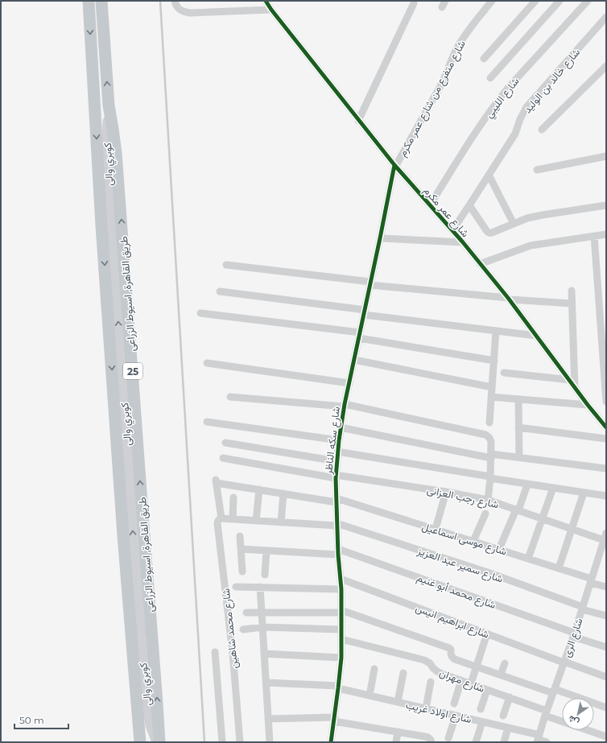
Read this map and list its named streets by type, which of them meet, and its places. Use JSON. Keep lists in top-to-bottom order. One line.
{"streets":{"highway":["طريق القاهرة, اسيوط الزراعى","25"],"main road":["كوبري والى"],"street":["شارع خالد بن الوليد","شارع الليبي","شارع متفرع من شارع عمر مكرم","شارع عمر مكرم","شارع سكه الناظر","شارع رجب العزانى","شارع موسى اسماعيل","شارع سمير عبد العزيز","شارع محمد أبو غنيم","شارع ابراهيم انيس","شارع محمد شاهين","شارع الرى","شارع مهران","شارع اولاد غريب"]},"crossings":[["شارع خالد بن الوليد","شارع عمر مكرم"],["شارع الليبي","شارع عمر مكرم"],["شارع متفرع من شارع عمر مكرم","شارع عمر مكرم"],["شارع متفرع من شارع عمر مكرم","شارع سكه الناظر"],["كوبري والى","طريق القاهرة, اسيوط الزراعى"],["شارع عمر مكرم","شارع سكه الناظر"],["شارع سكه الناظر","شارع رجب العزانى"],["شارع سكه الناظر","شارع موسى اسماعيل"],["شارع سكه الناظر","شارع سمير عبد العزيز"],["شارع سكه الناظر","شارع محمد أبو غنيم"],["شارع سكه الناظر","شارع ابراهيم انيس"],["شارع سكه الناظر","شارع مهران"],["شارع سكه الناظر","شارع اولاد غريب"],["شارع رجب العزانى","شارع الرى"],["شارع موسى اسماعيل","شارع سمير عبد العزيز"],["شارع موسى اسماعيل","شارع محمد شاهين"],["شارع موسى اسماعيل","شارع الرى"],["شارع سمير عبد العزيز","شارع محمد شاهين"],["شارع سمير عبد العزيز","شارع الرى"],["شارع محمد أبو غنيم","شارع الرى"],["شارع ابراهيم انيس","شارع الرى"],["شارع الرى","شارع مهران"],["شارع الرى","شارع اولاد غريب"]],"one_way":["كوبري والى"],"scale_bar":"50 m","north":"bottom left"}
